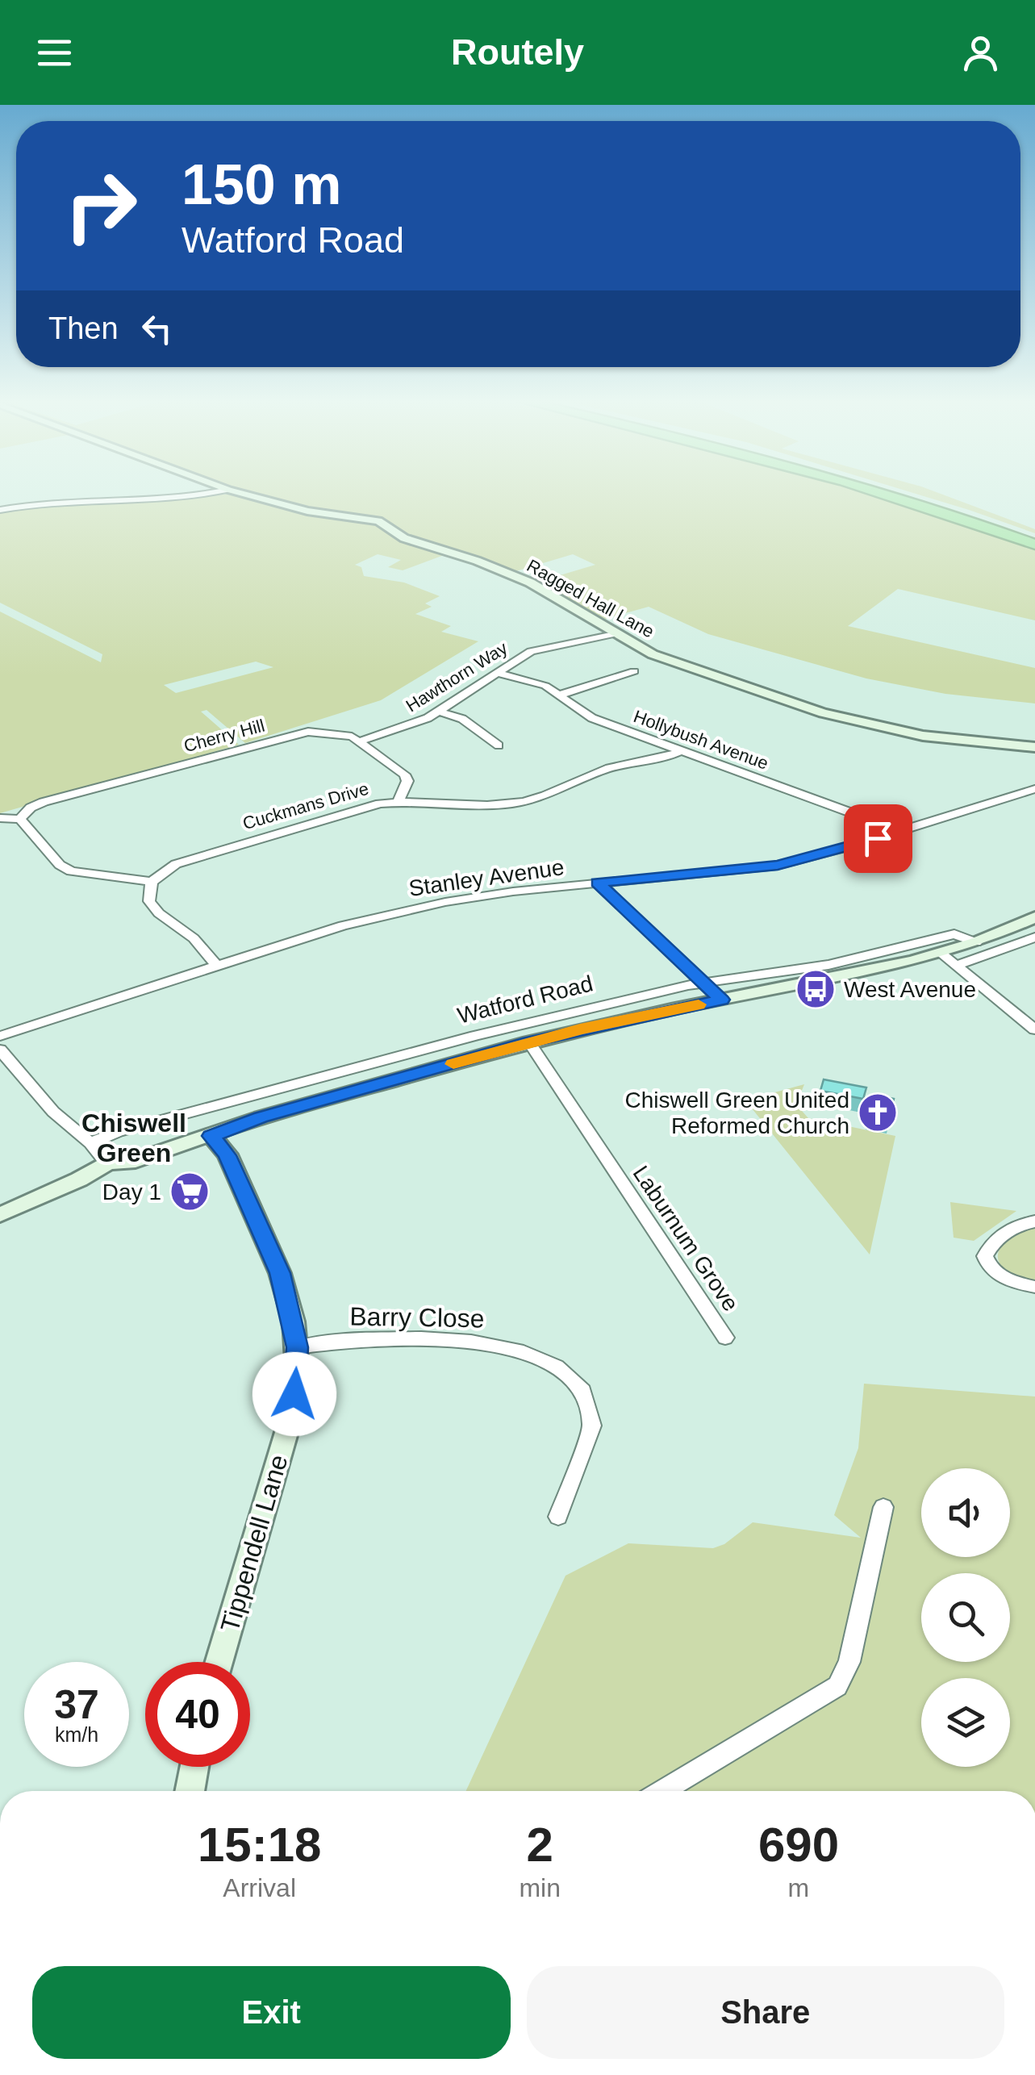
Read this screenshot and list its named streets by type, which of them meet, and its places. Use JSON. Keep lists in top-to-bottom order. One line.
{"streets":{"street":["Ragged Hall Lane","Hawthorn Way","Cherry Hill","Hollybush Avenue","Cuckmans Drive","Stanley Avenue","Watford Road","Laburnum Grove","Barry Close","Tippendell Lane"]},"crossings":[["Ragged Hall Lane","Hawthorn Way"],["Hawthorn Way","Cherry Hill"],["Hawthorn Way","Hollybush Avenue"],["Cherry Hill","Cuckmans Drive"],["Hollybush Avenue","Cuckmans Drive"],["Hollybush Avenue","Stanley Avenue"],["Watford Road","Laburnum Grove"],["Watford Road","Tippendell Lane"],["Barry Close","Tippendell Lane"]],"districts":["Chiswell Green"],"places":{"bus stop":["West Avenue"],"church":["Chiswell Green United Reformed Church"],"supermarket":["Day 1"]},"page":{"header":"Routely","turn":["150 m","Watford Road"],"then":"Then","speed":"37 km/h","limit":"40","eta":["15:18","Arrival","2","min","690","m"],"buttons":["Exit","Share"]}}
